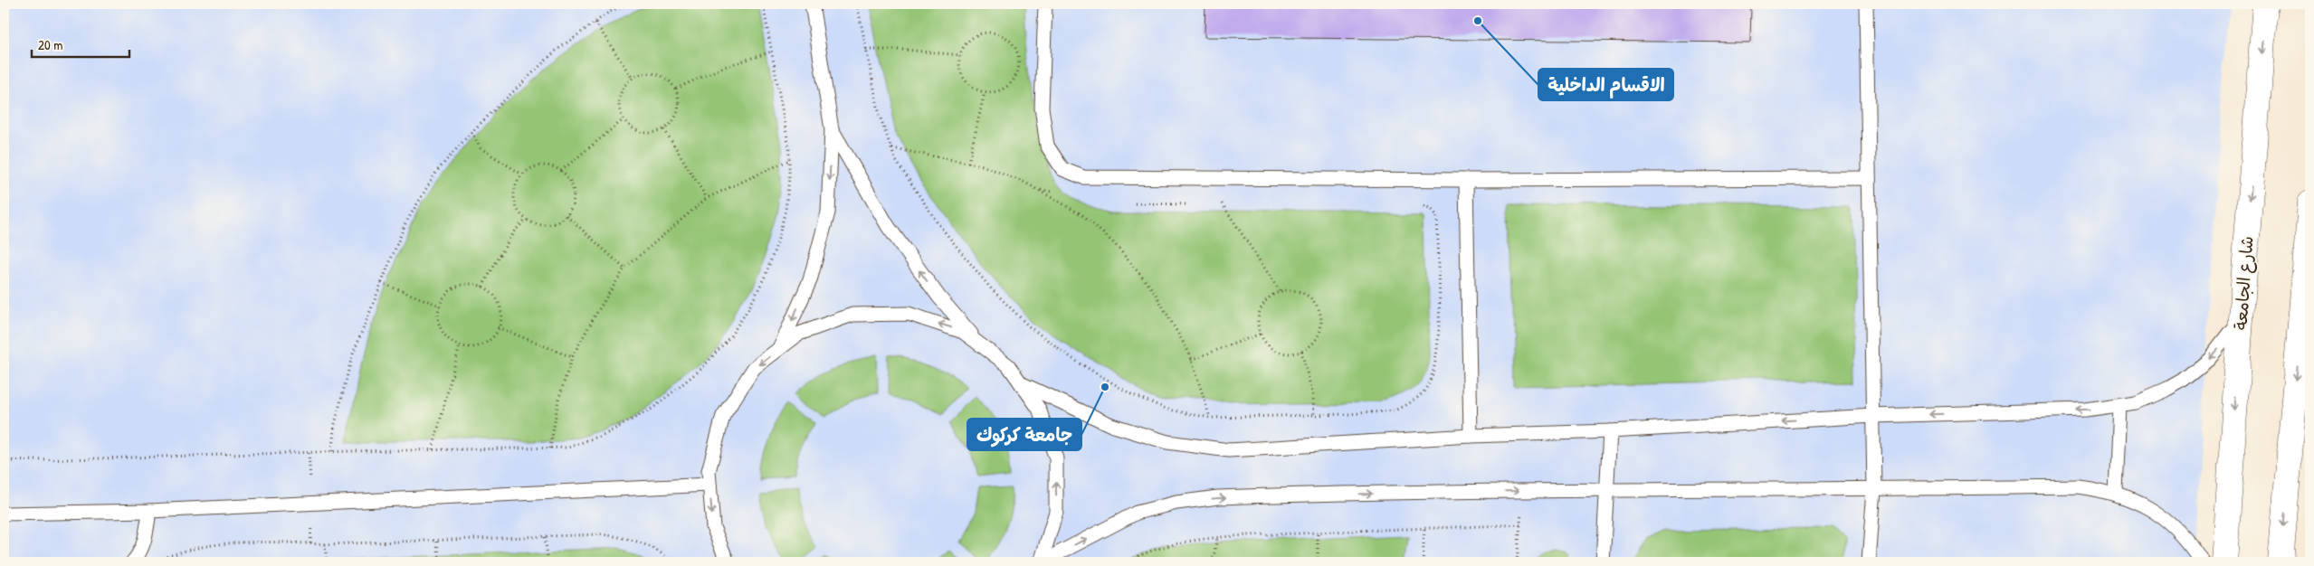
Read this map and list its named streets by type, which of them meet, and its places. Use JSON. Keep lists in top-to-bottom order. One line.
{"streets":{"street":["شارع الجامعة"]},"places":["الاقسام الداخلية","جامعة كركوك"],"scale_bar":"20 m"}
